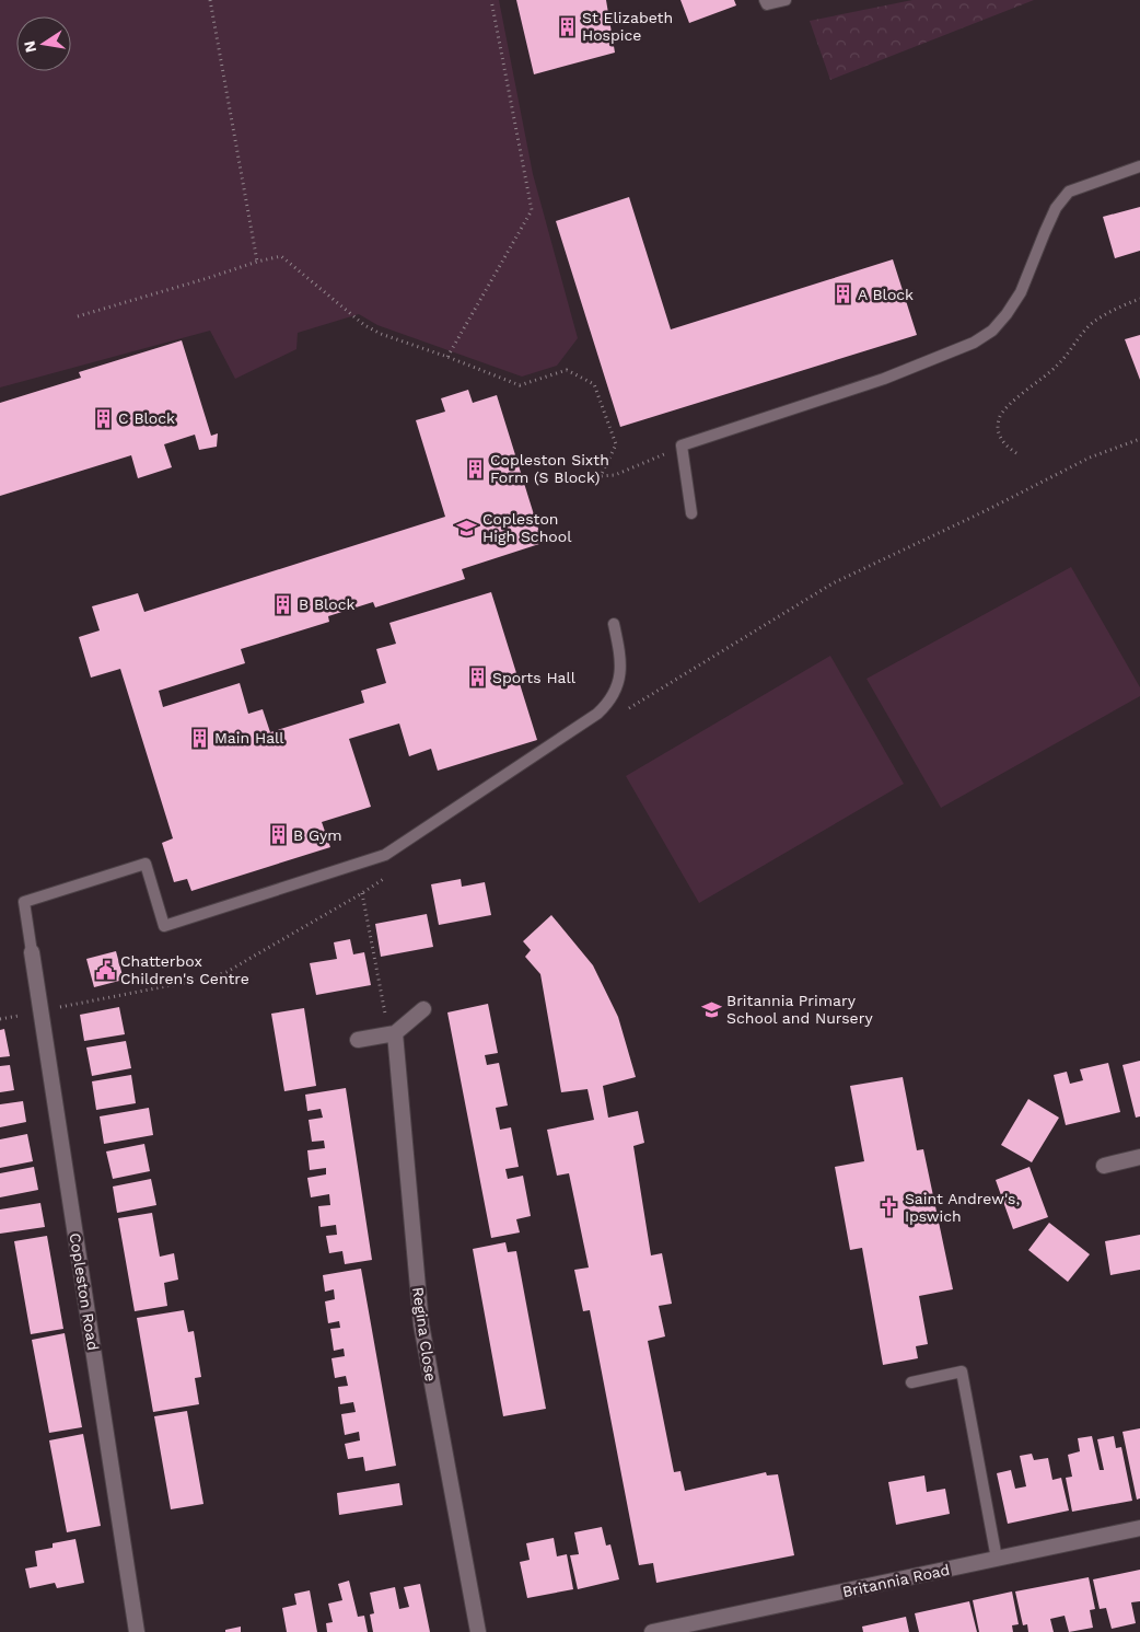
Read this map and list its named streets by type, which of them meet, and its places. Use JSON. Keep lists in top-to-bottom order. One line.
{"streets":{"street":["Copleston Road","Regina Close","Britannia Road"]},"places":{"building":["St Elizabeth Hospice","A Block","C Block","Copleston Sixth Form (S Block)","B Block","Sports Hall","Main Hall","B Gym"],"school or university":["Copleston High School","Britannia Primary School and Nursery"],"public building":["Chatterbox Children's Centre"],"church":["Saint Andrew's, Ipswich"]},"north":"left"}
